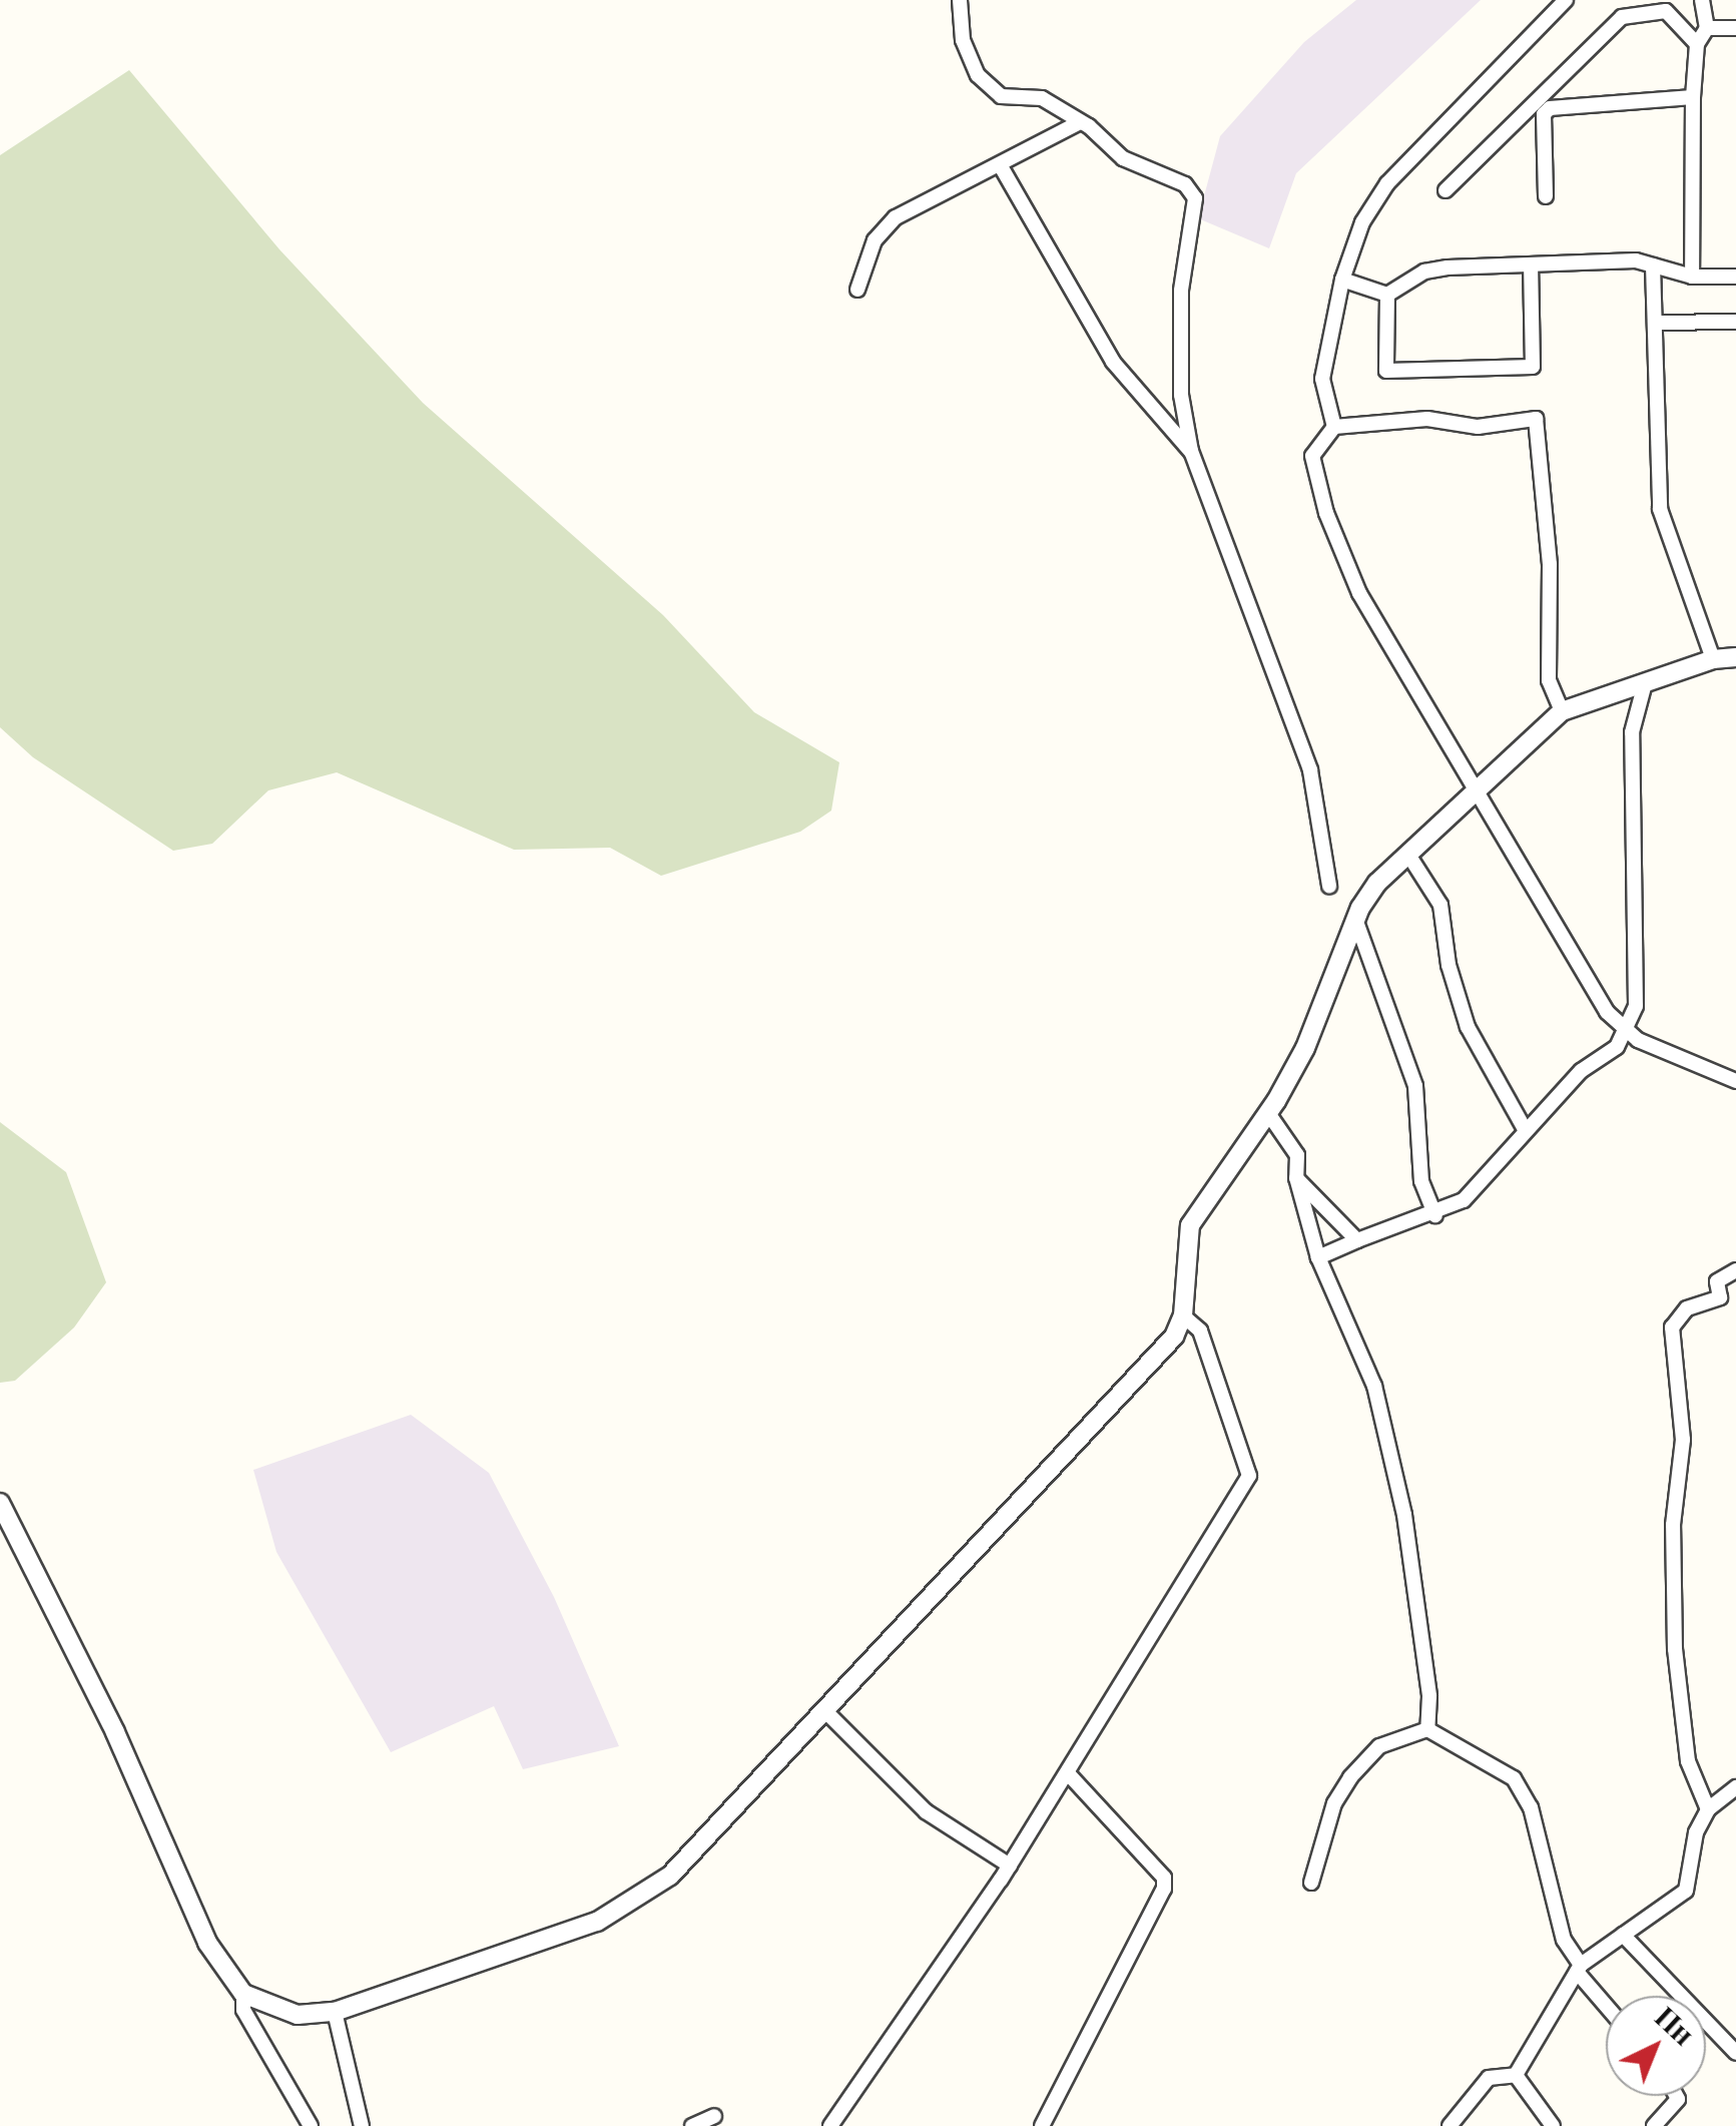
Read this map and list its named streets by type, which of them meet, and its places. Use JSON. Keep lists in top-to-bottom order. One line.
{"north":"top right"}
